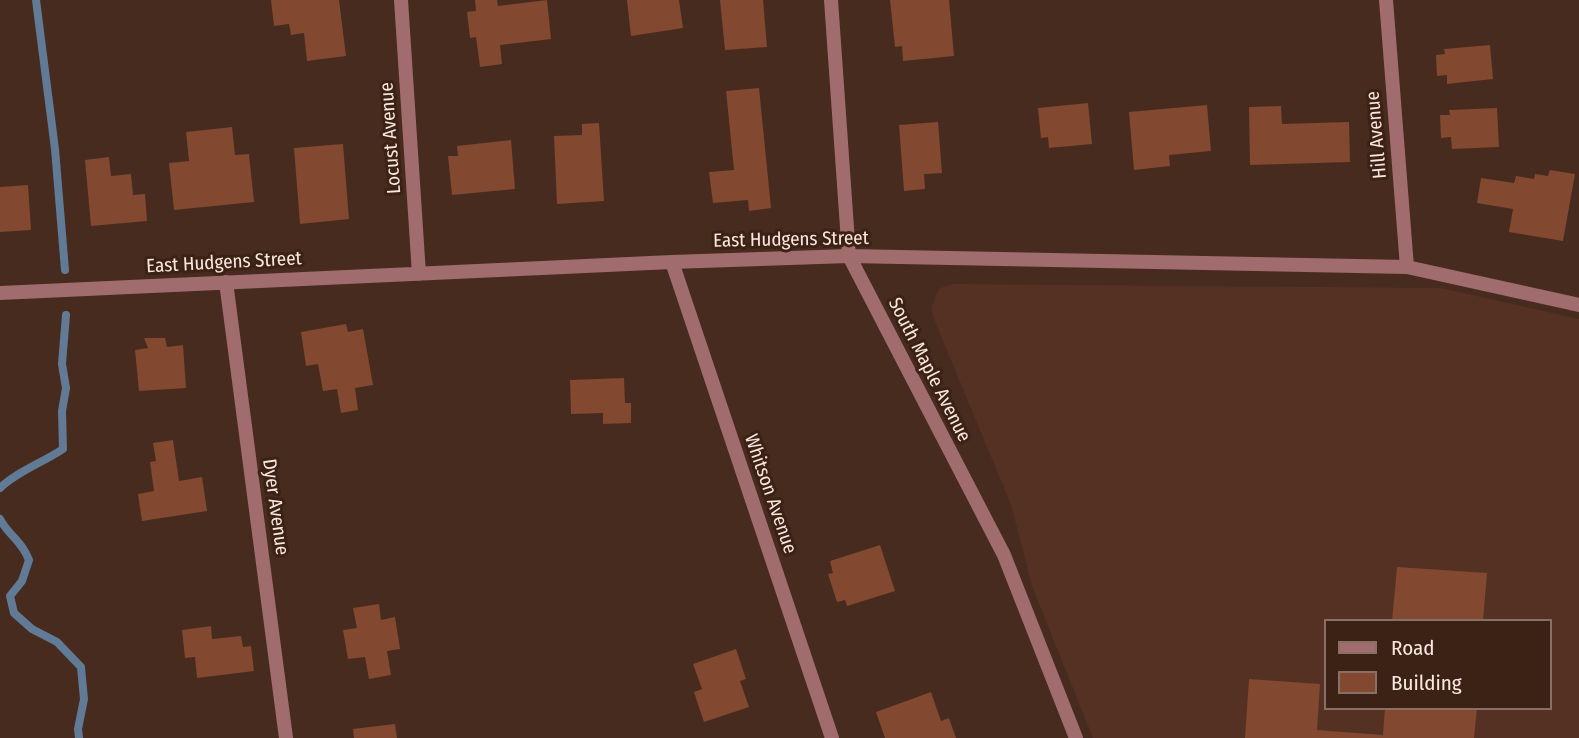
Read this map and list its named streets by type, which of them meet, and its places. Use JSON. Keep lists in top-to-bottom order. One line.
{"streets":{"street":["Hill Avenue","Locust Avenue","East Hudgens Street","South Maple Avenue","Whitson Avenue","Dyer Avenue"]},"crossings":[["Hill Avenue","East Hudgens Street"],["Locust Avenue","East Hudgens Street"],["East Hudgens Street","South Maple Avenue"],["East Hudgens Street","Whitson Avenue"],["East Hudgens Street","Dyer Avenue"]],"legend":["Road","Building"]}
